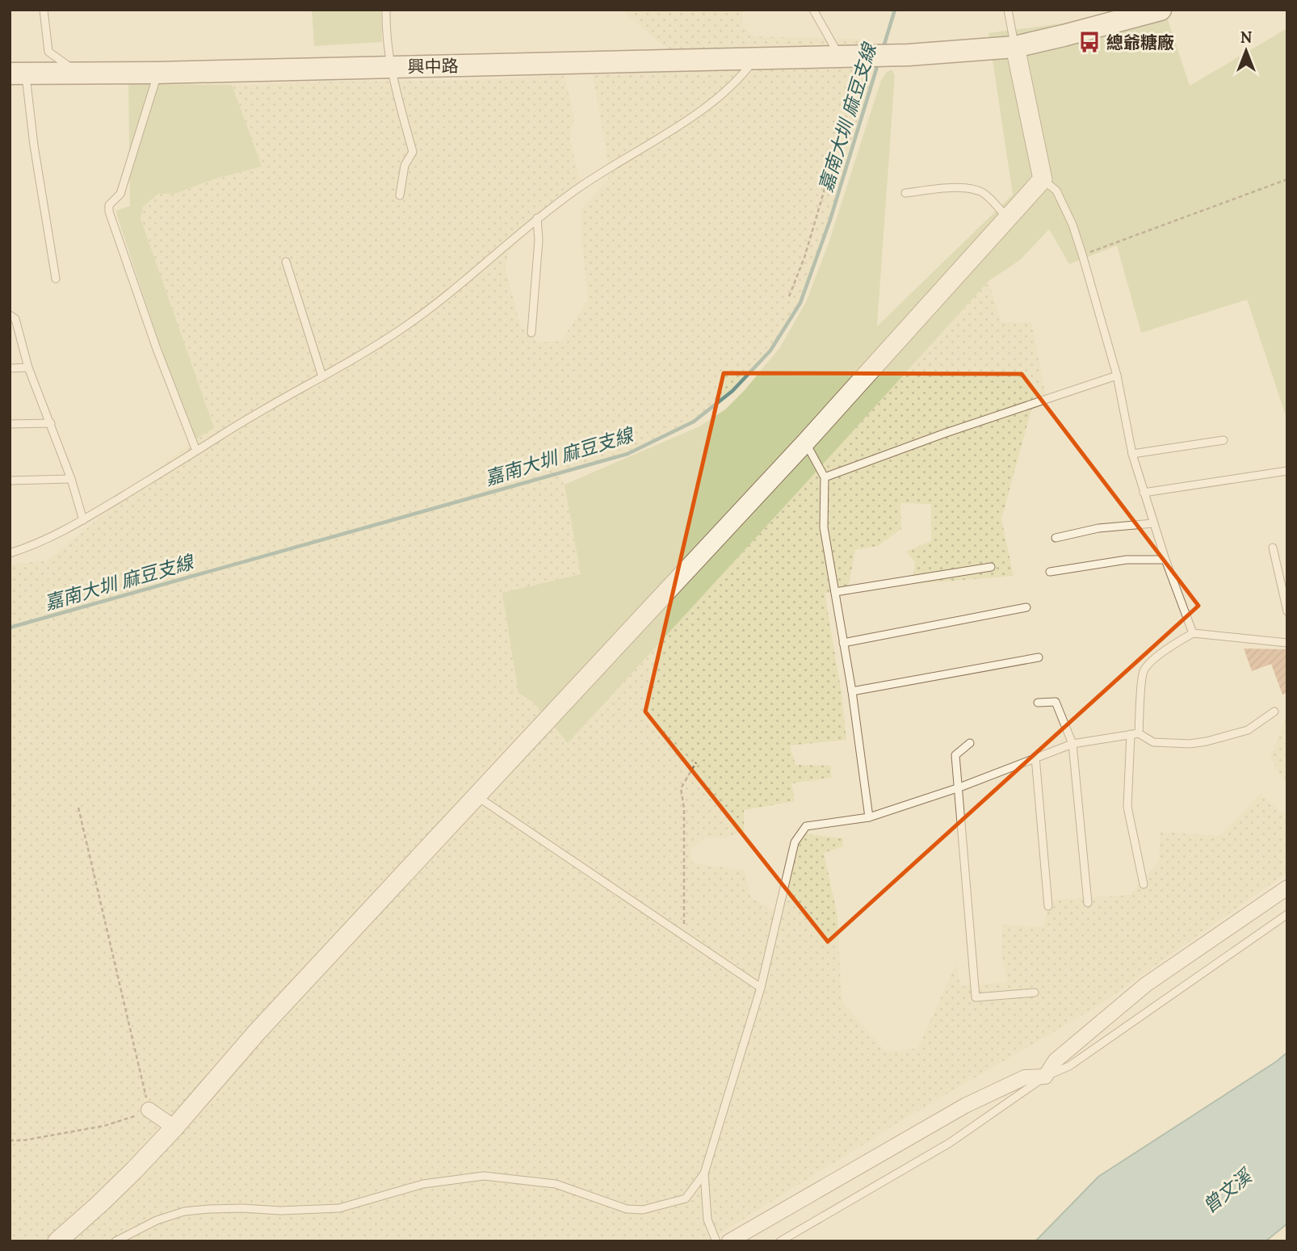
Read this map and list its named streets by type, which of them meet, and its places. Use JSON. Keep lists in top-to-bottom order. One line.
{"streets":{"main road":["興中路"]},"water":["嘉南大圳 麻豆支線","曾文溪"],"places":{"bus stop":["總爺糖廠"]},"north":"top"}
